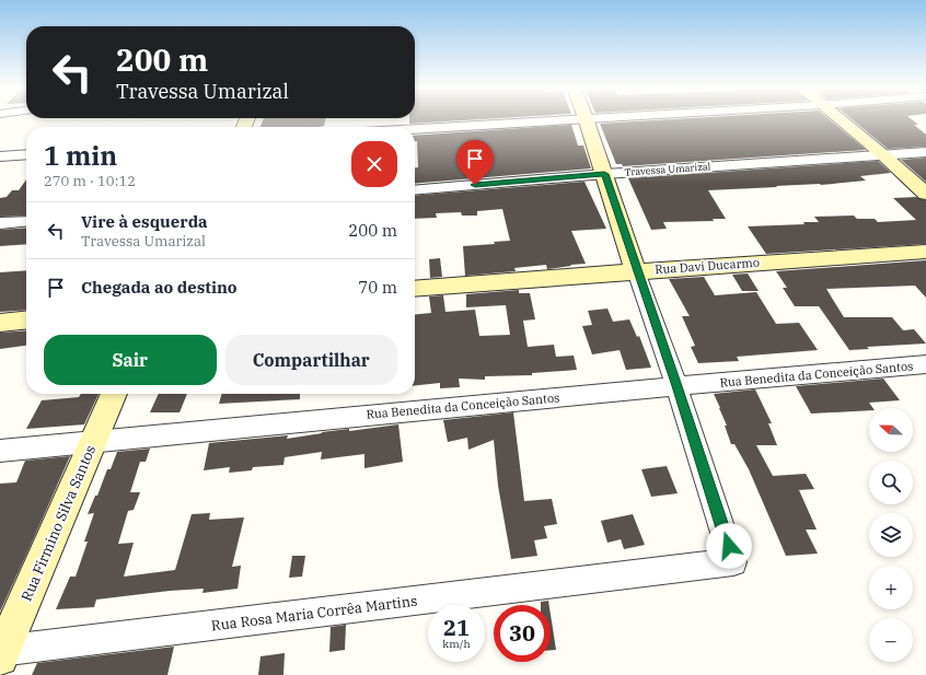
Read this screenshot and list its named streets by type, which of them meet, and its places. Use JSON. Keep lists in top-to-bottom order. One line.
{"streets":{"street":["Travessa Umarizal","Rua Davi Ducarmo","Rua Benedita da Conceição Santos","Rua Firmino Silva Santos","Rua Rosa Maria Corrêa Martins"]},"crossings":[["Rua Benedita da Conceição Santos","Rua Firmino Silva Santos"],["Rua Benedita da Conceição Santos","Rua Rosa Maria Corrêa Martins"],["Rua Firmino Silva Santos","Rua Rosa Maria Corrêa Martins"]],"north":"left","page":{"turn":["200 m","Travessa Umarizal"],"heading":["1 min","270 m · 10:12"],"list":[{"name":"Vire à esquerda","note":"Travessa Umarizal","value":"200 m"},{"name":"Chegada ao destino","value":"70 m"}],"buttons":["Sair","Compartilhar"],"map_buttons":["+","−"],"speed":"21 km/h","limit":"30"}}
